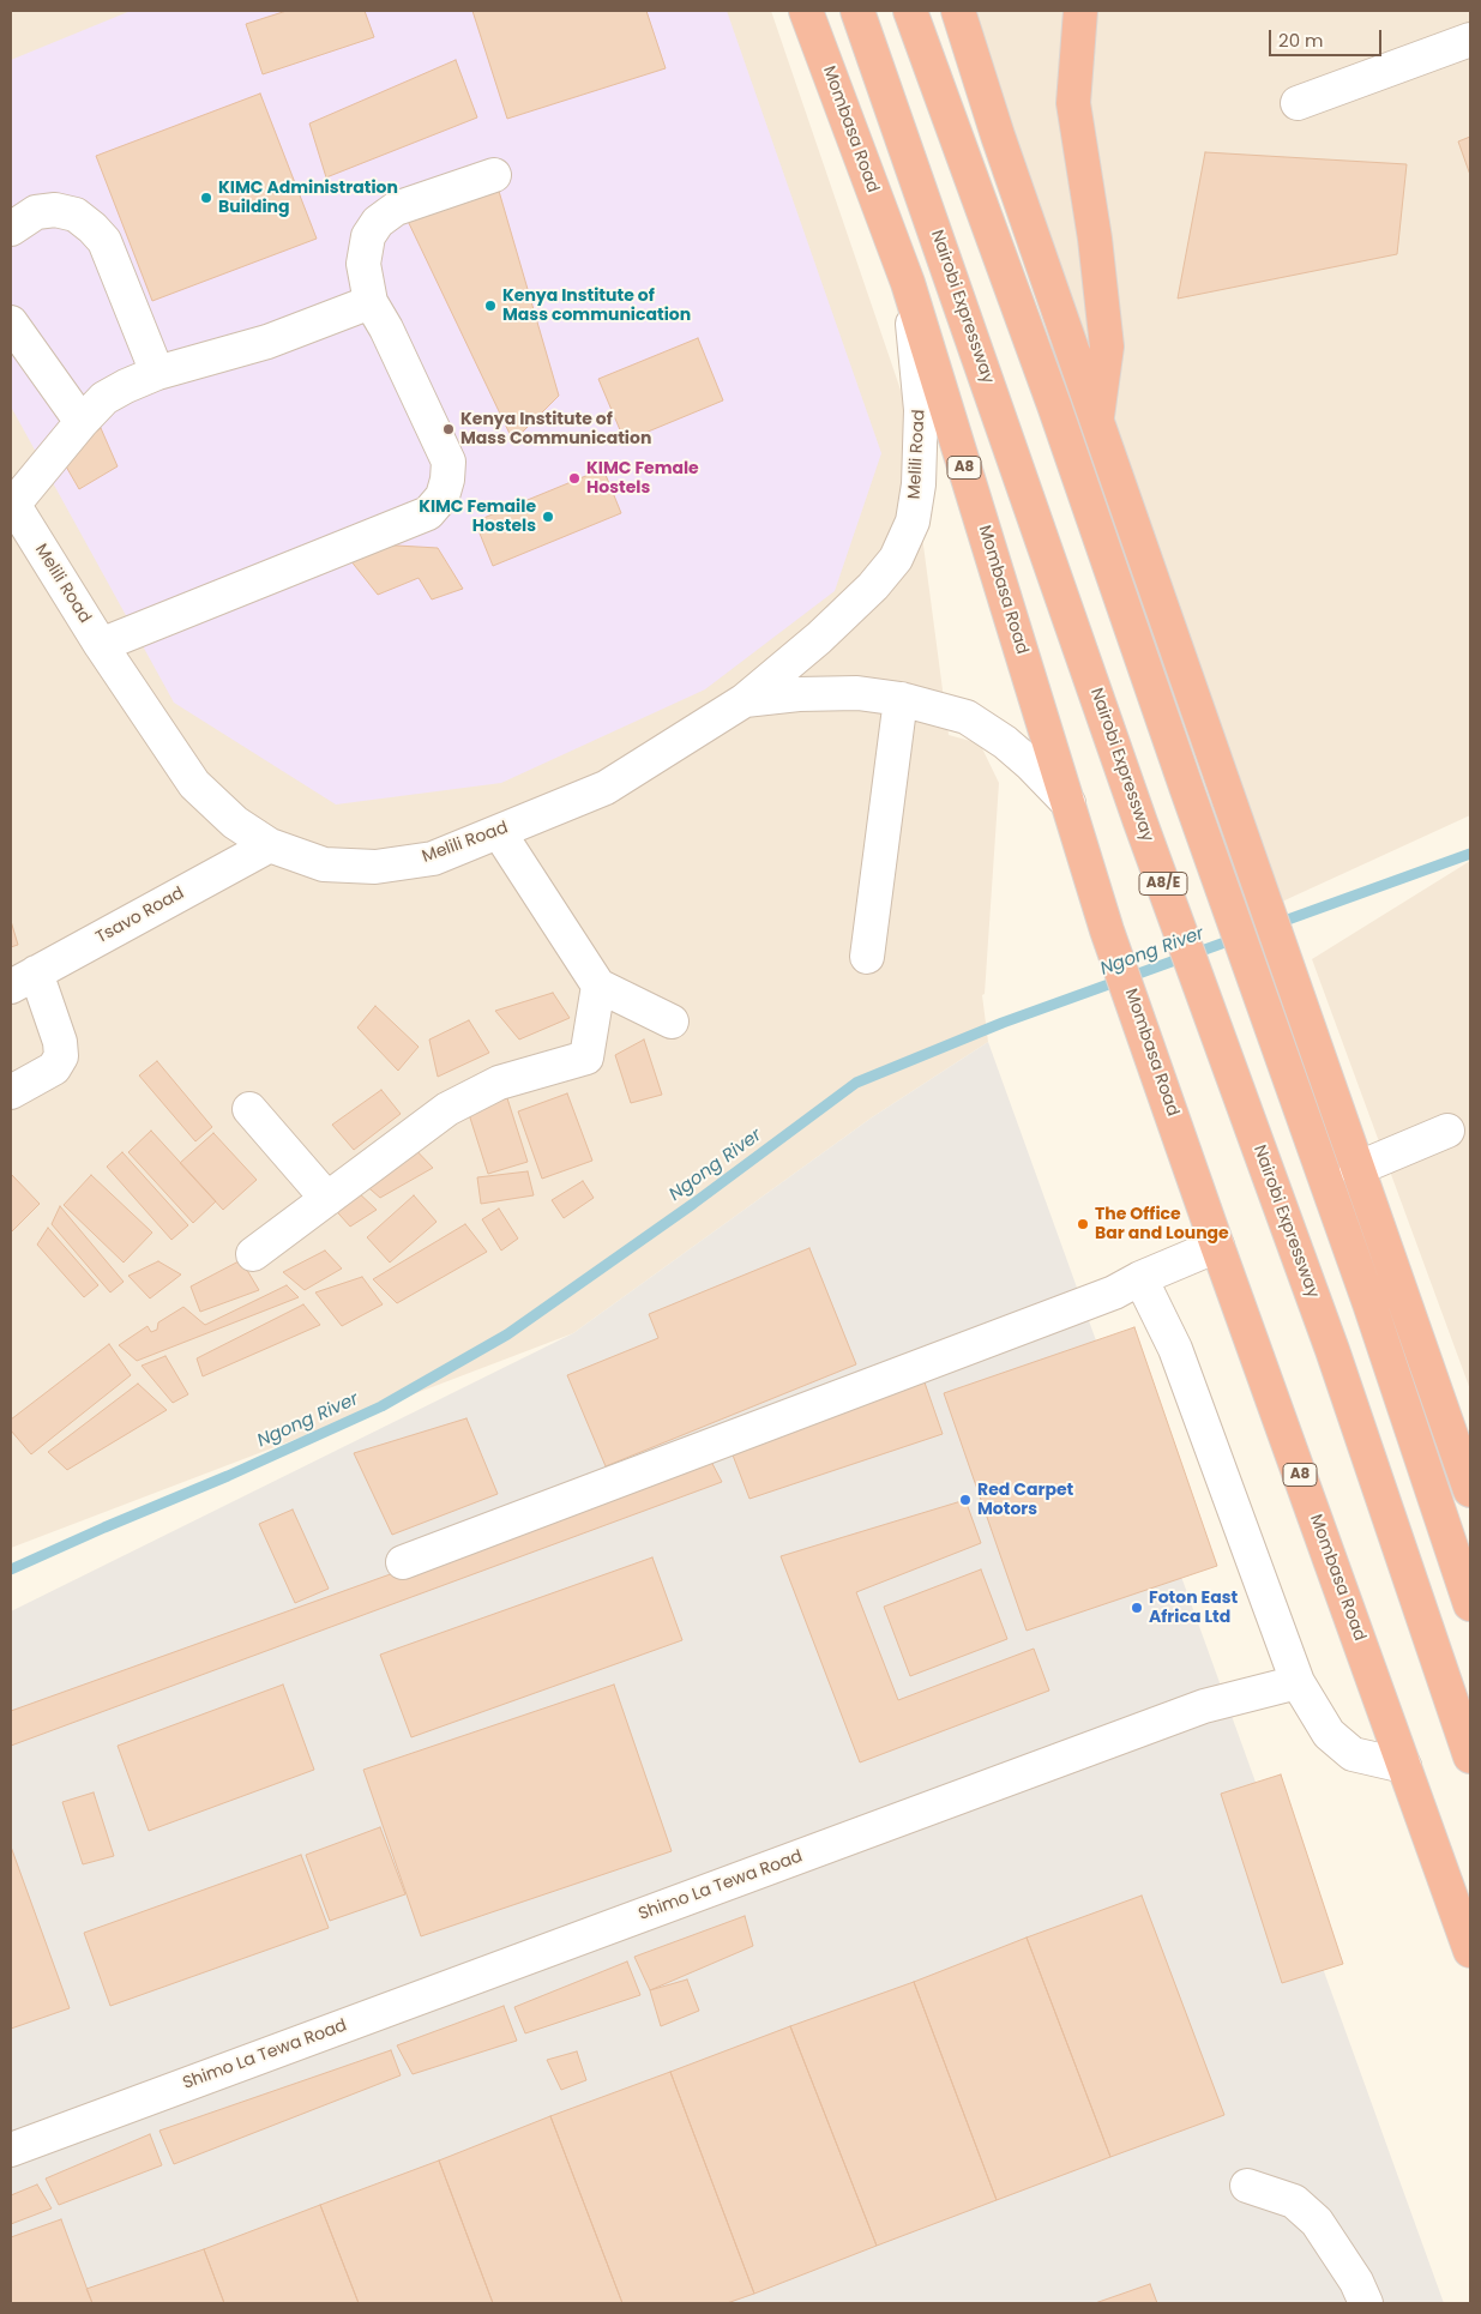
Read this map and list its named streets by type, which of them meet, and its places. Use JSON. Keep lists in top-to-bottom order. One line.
{"streets":{"highway":["Mombasa Road","Nairobi Expressway","A8","A8/E"],"street":["Melili Road","Tsavo Road","Shimo La Tewa Road"]},"crossings":[["Mombasa Road","Melili Road"],["Melili Road","Tsavo Road"]],"water":["Ngong River"],"places":["KIMC Administration Building","Kenya Institute of Mass communication","Kenya Institute of Mass Communication","KIMC Female Hostels","KIMC Femaile Hostels","The Office Bar and Lounge","Red Carpet Motors","Foton East Africa Ltd"],"scale_bar":"20 m"}
